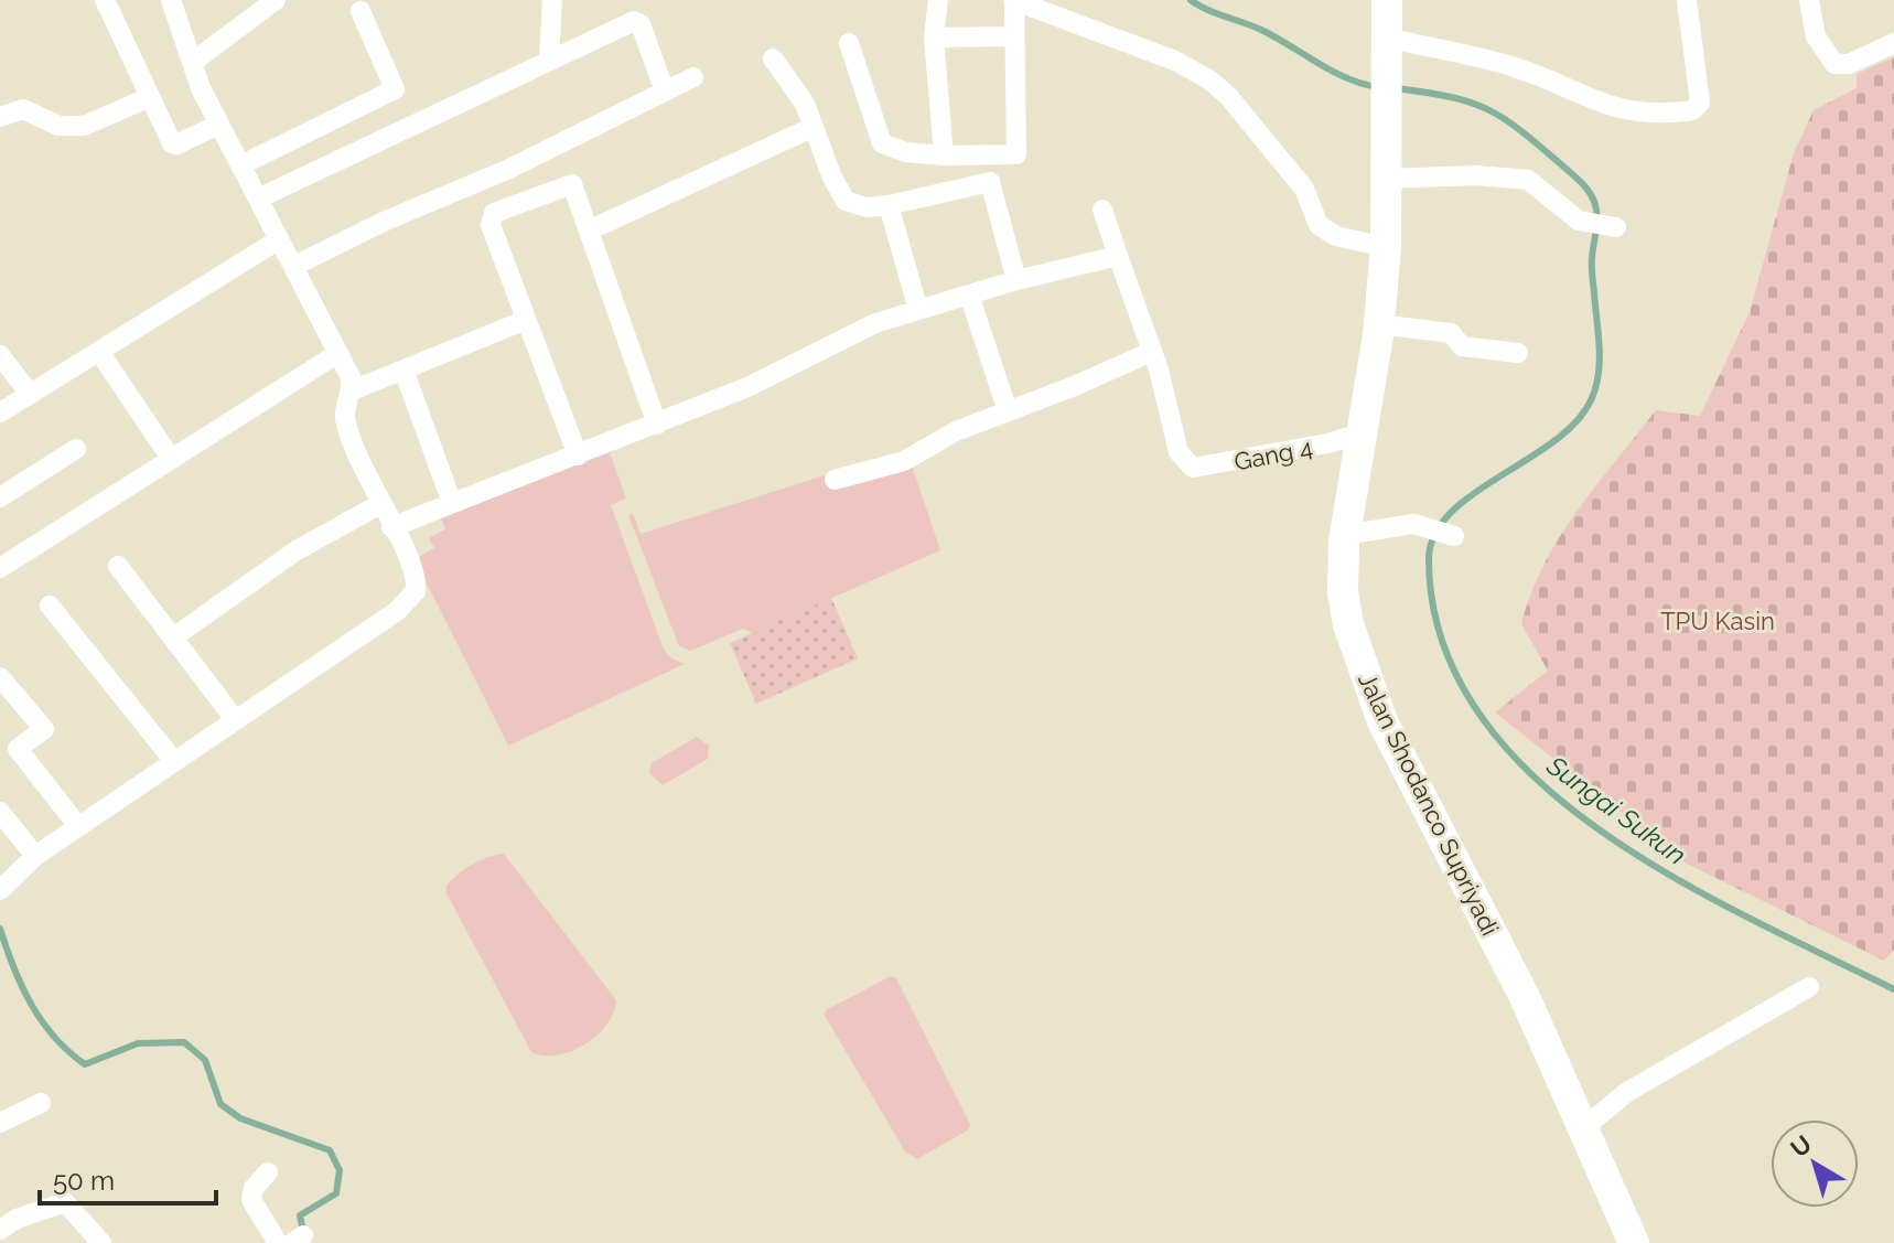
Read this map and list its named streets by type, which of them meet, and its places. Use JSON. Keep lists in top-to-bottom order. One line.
{"streets":{"main road":["Jalan Shodanco Supriyadi"],"street":["Gang 4"]},"crossings":[["Gang 4","Jalan Shodanco Supriyadi"]],"water":["Sungai Sukun"],"parks":["TPU Kasin"],"scale_bar":"50 m","north":"top left"}
